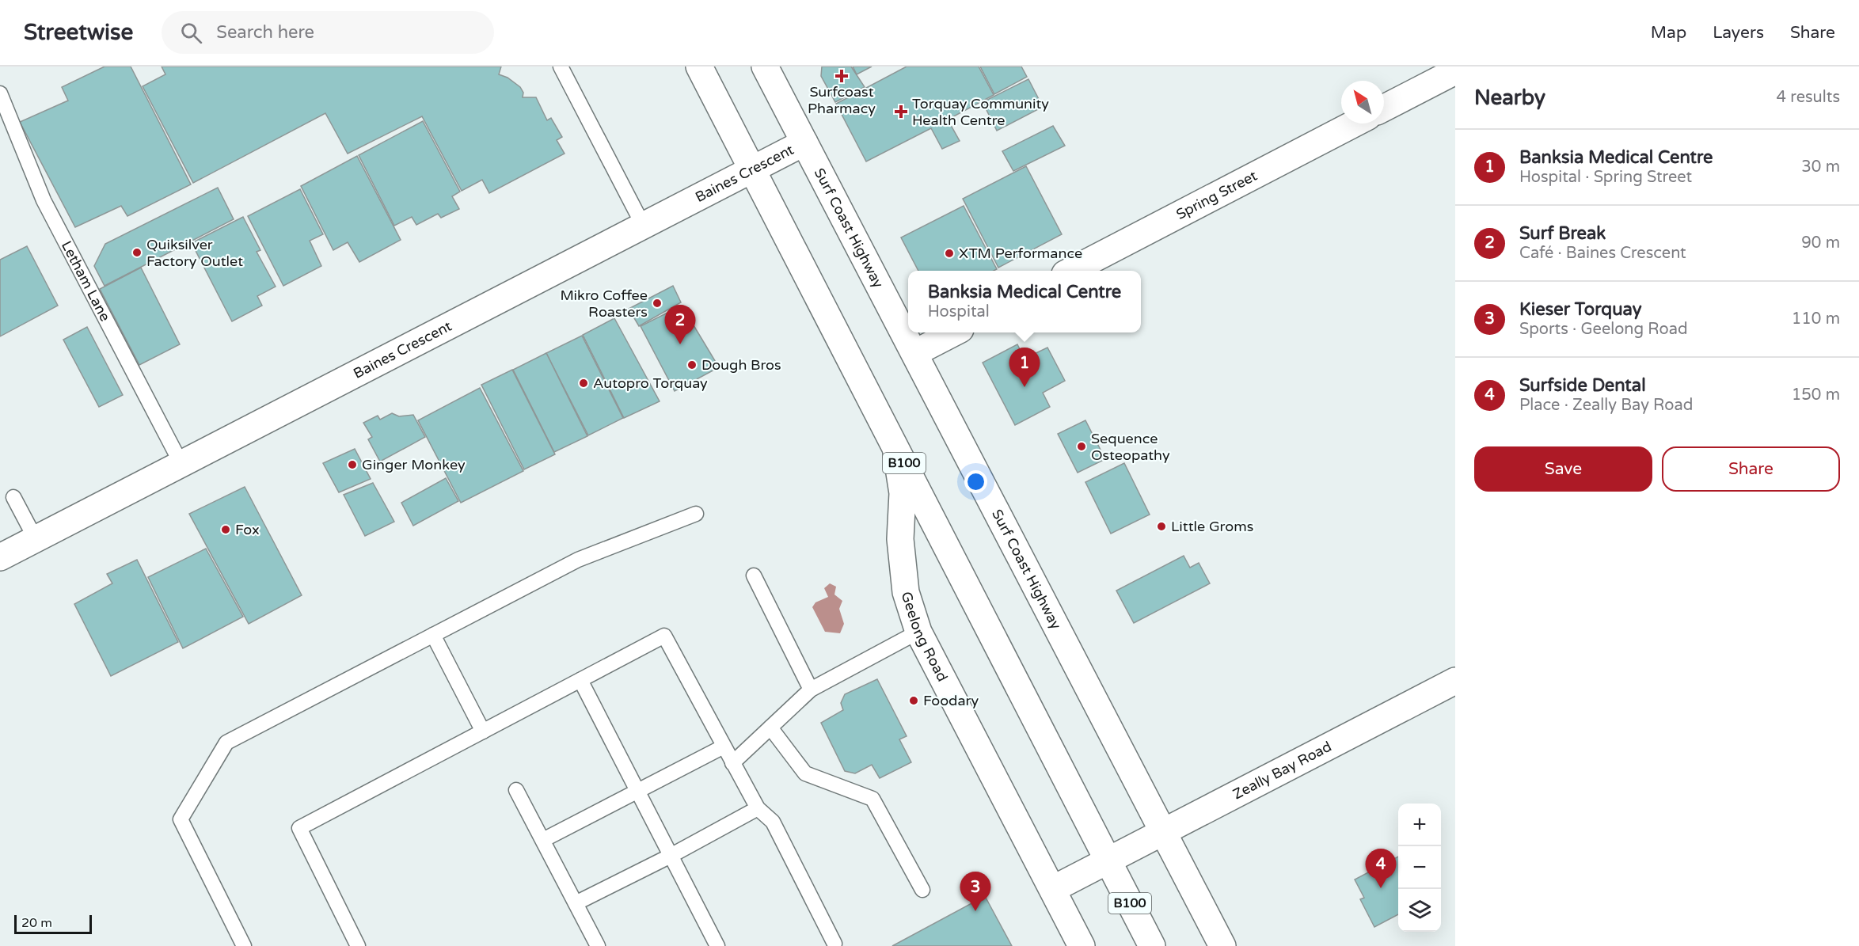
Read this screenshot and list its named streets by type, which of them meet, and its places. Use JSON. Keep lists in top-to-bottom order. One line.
{"streets":{"street":["Baines Crescent","Spring Street","Surf Coast Highway","B100","Geelong Road","Zeally Bay Road"],"lane":["Letham Lane"]},"crossings":[["Baines Crescent","Surf Coast Highway"],["Baines Crescent","Letham Lane"],["Baines Crescent","B100"],["Surf Coast Highway","Zeally Bay Road"],["B100","Geelong Road"],["B100","Zeally Bay Road"]],"places":{"health":["Surfcoast Pharmacy","Torquay Community Health Centre"],"other":["Quiksilver Factory Outlet","XTM Performance","Mikro Coffee Roasters","Dough Bros","Autopro Torquay","Sequence Osteopathy","Ginger Monkey","Little Groms","Fox","Foodary"]},"scale_bar":"20 m","north":"top left","page":{"header":"Streetwise","search":"Search here","nav":["Map","Layers","Share"],"heading":["Nearby","4 results"],"list":[{"mark":"1","name":"Banksia Medical Centre","note":"Hospital · Spring Street","value":"30 m"},{"mark":"2","name":"Surf Break","note":"Café · Baines Crescent","value":"90 m"},{"mark":"3","name":"Kieser Torquay","note":"Sports · Geelong Road","value":"110 m"},{"mark":"4","name":"Surfside Dental","note":"Place · Zeally Bay Road","value":"150 m"}],"popup":["Banksia Medical Centre","Hospital"],"pins":["2","1","4","3"],"buttons":["Save","Share"],"map_buttons":["+","−"],"scale":"20 m"}}
